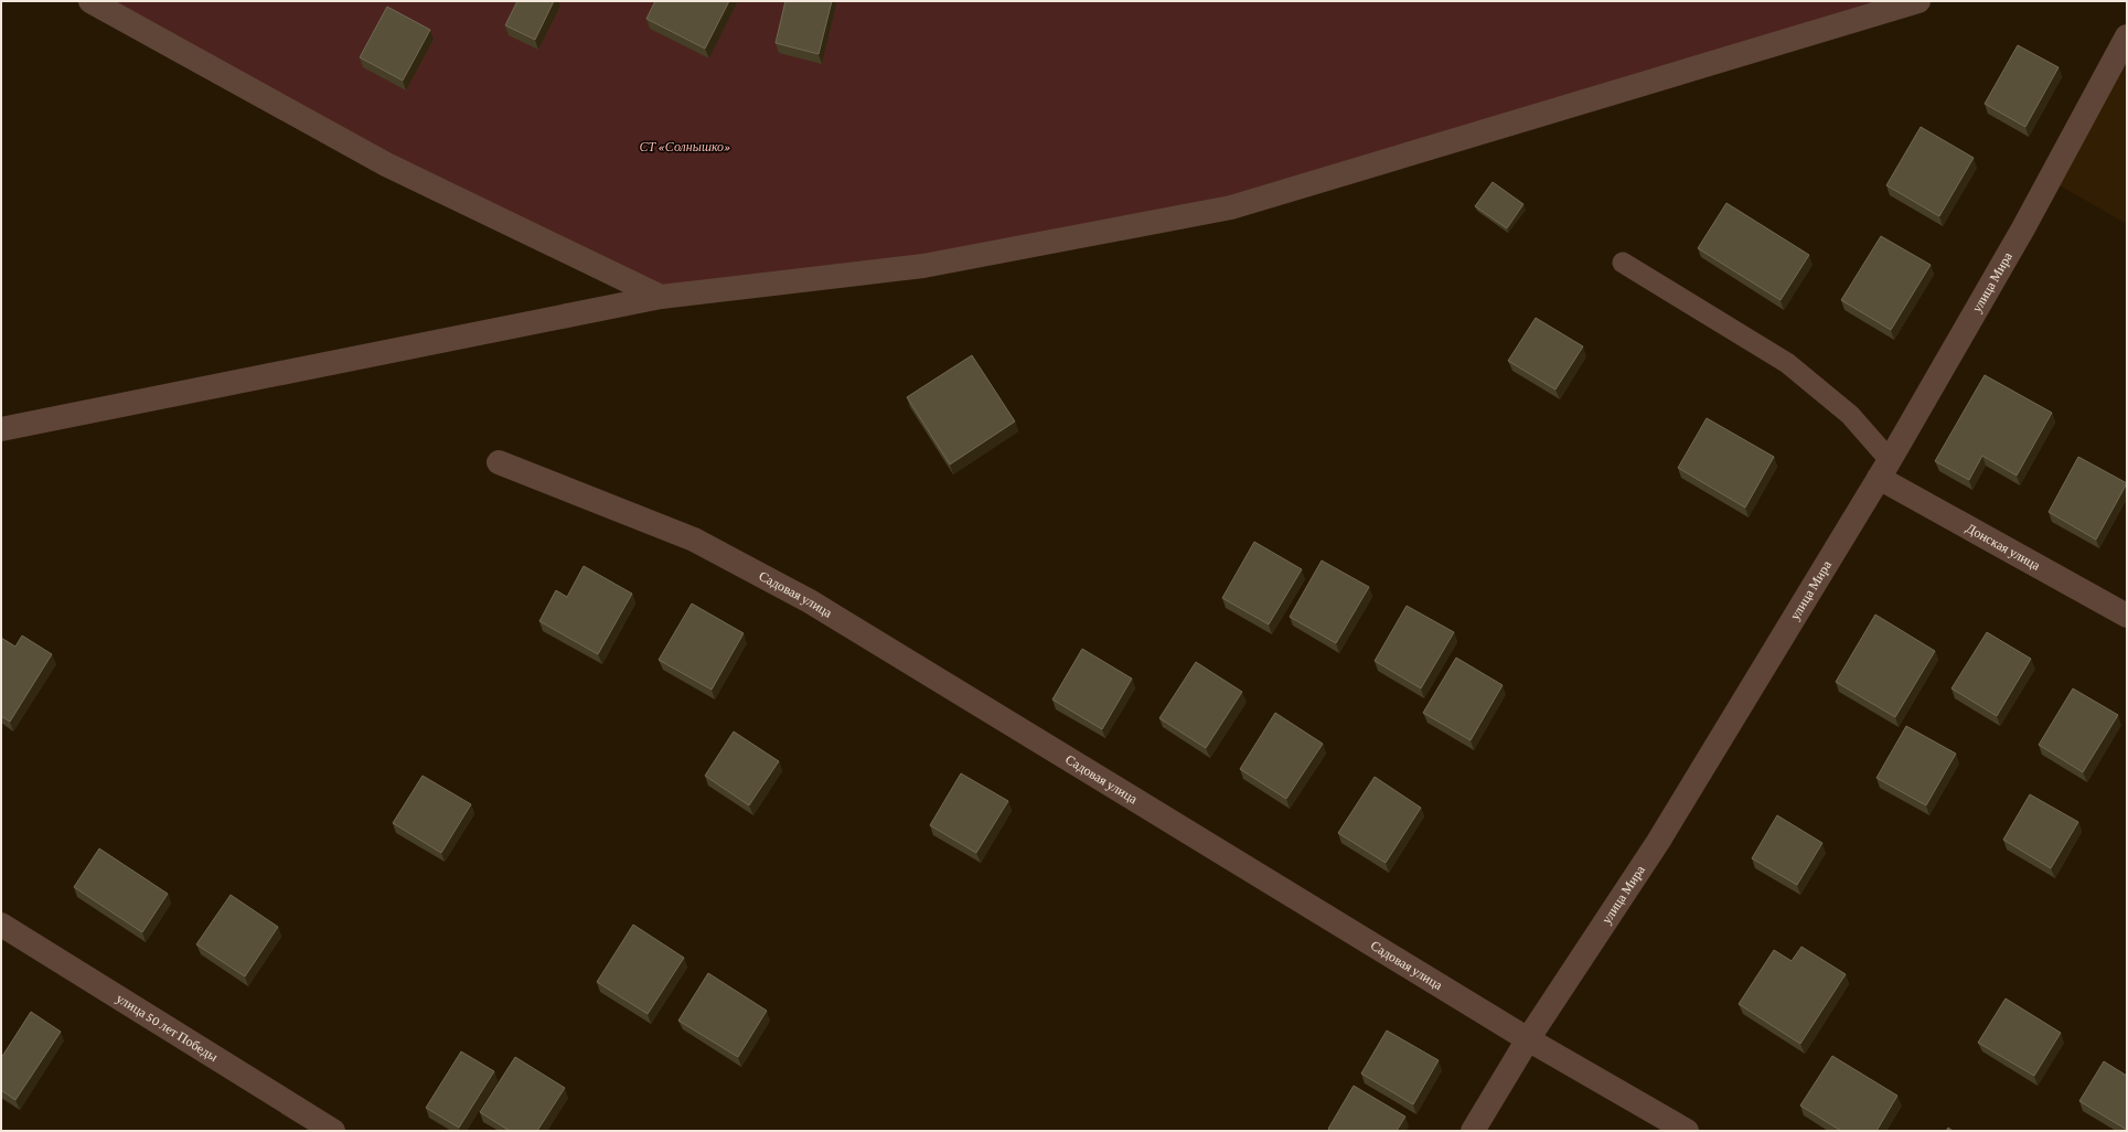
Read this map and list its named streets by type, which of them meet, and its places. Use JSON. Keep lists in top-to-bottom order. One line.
{"streets":{"street":["улица Мира","Донская улица","Садовая улица","улица 50 лет Победы"]},"crossings":[["улица Мира","Донская улица"],["улица Мира","Садовая улица"]],"parks":["СТ «Солнышко»"]}
